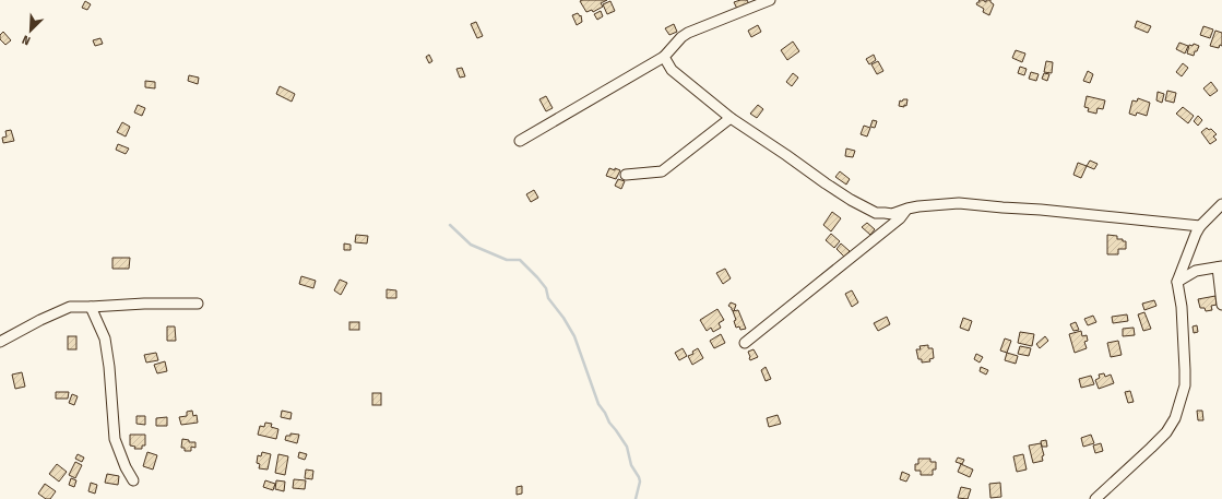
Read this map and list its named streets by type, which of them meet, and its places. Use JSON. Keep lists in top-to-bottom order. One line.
{"north":"bottom left"}
